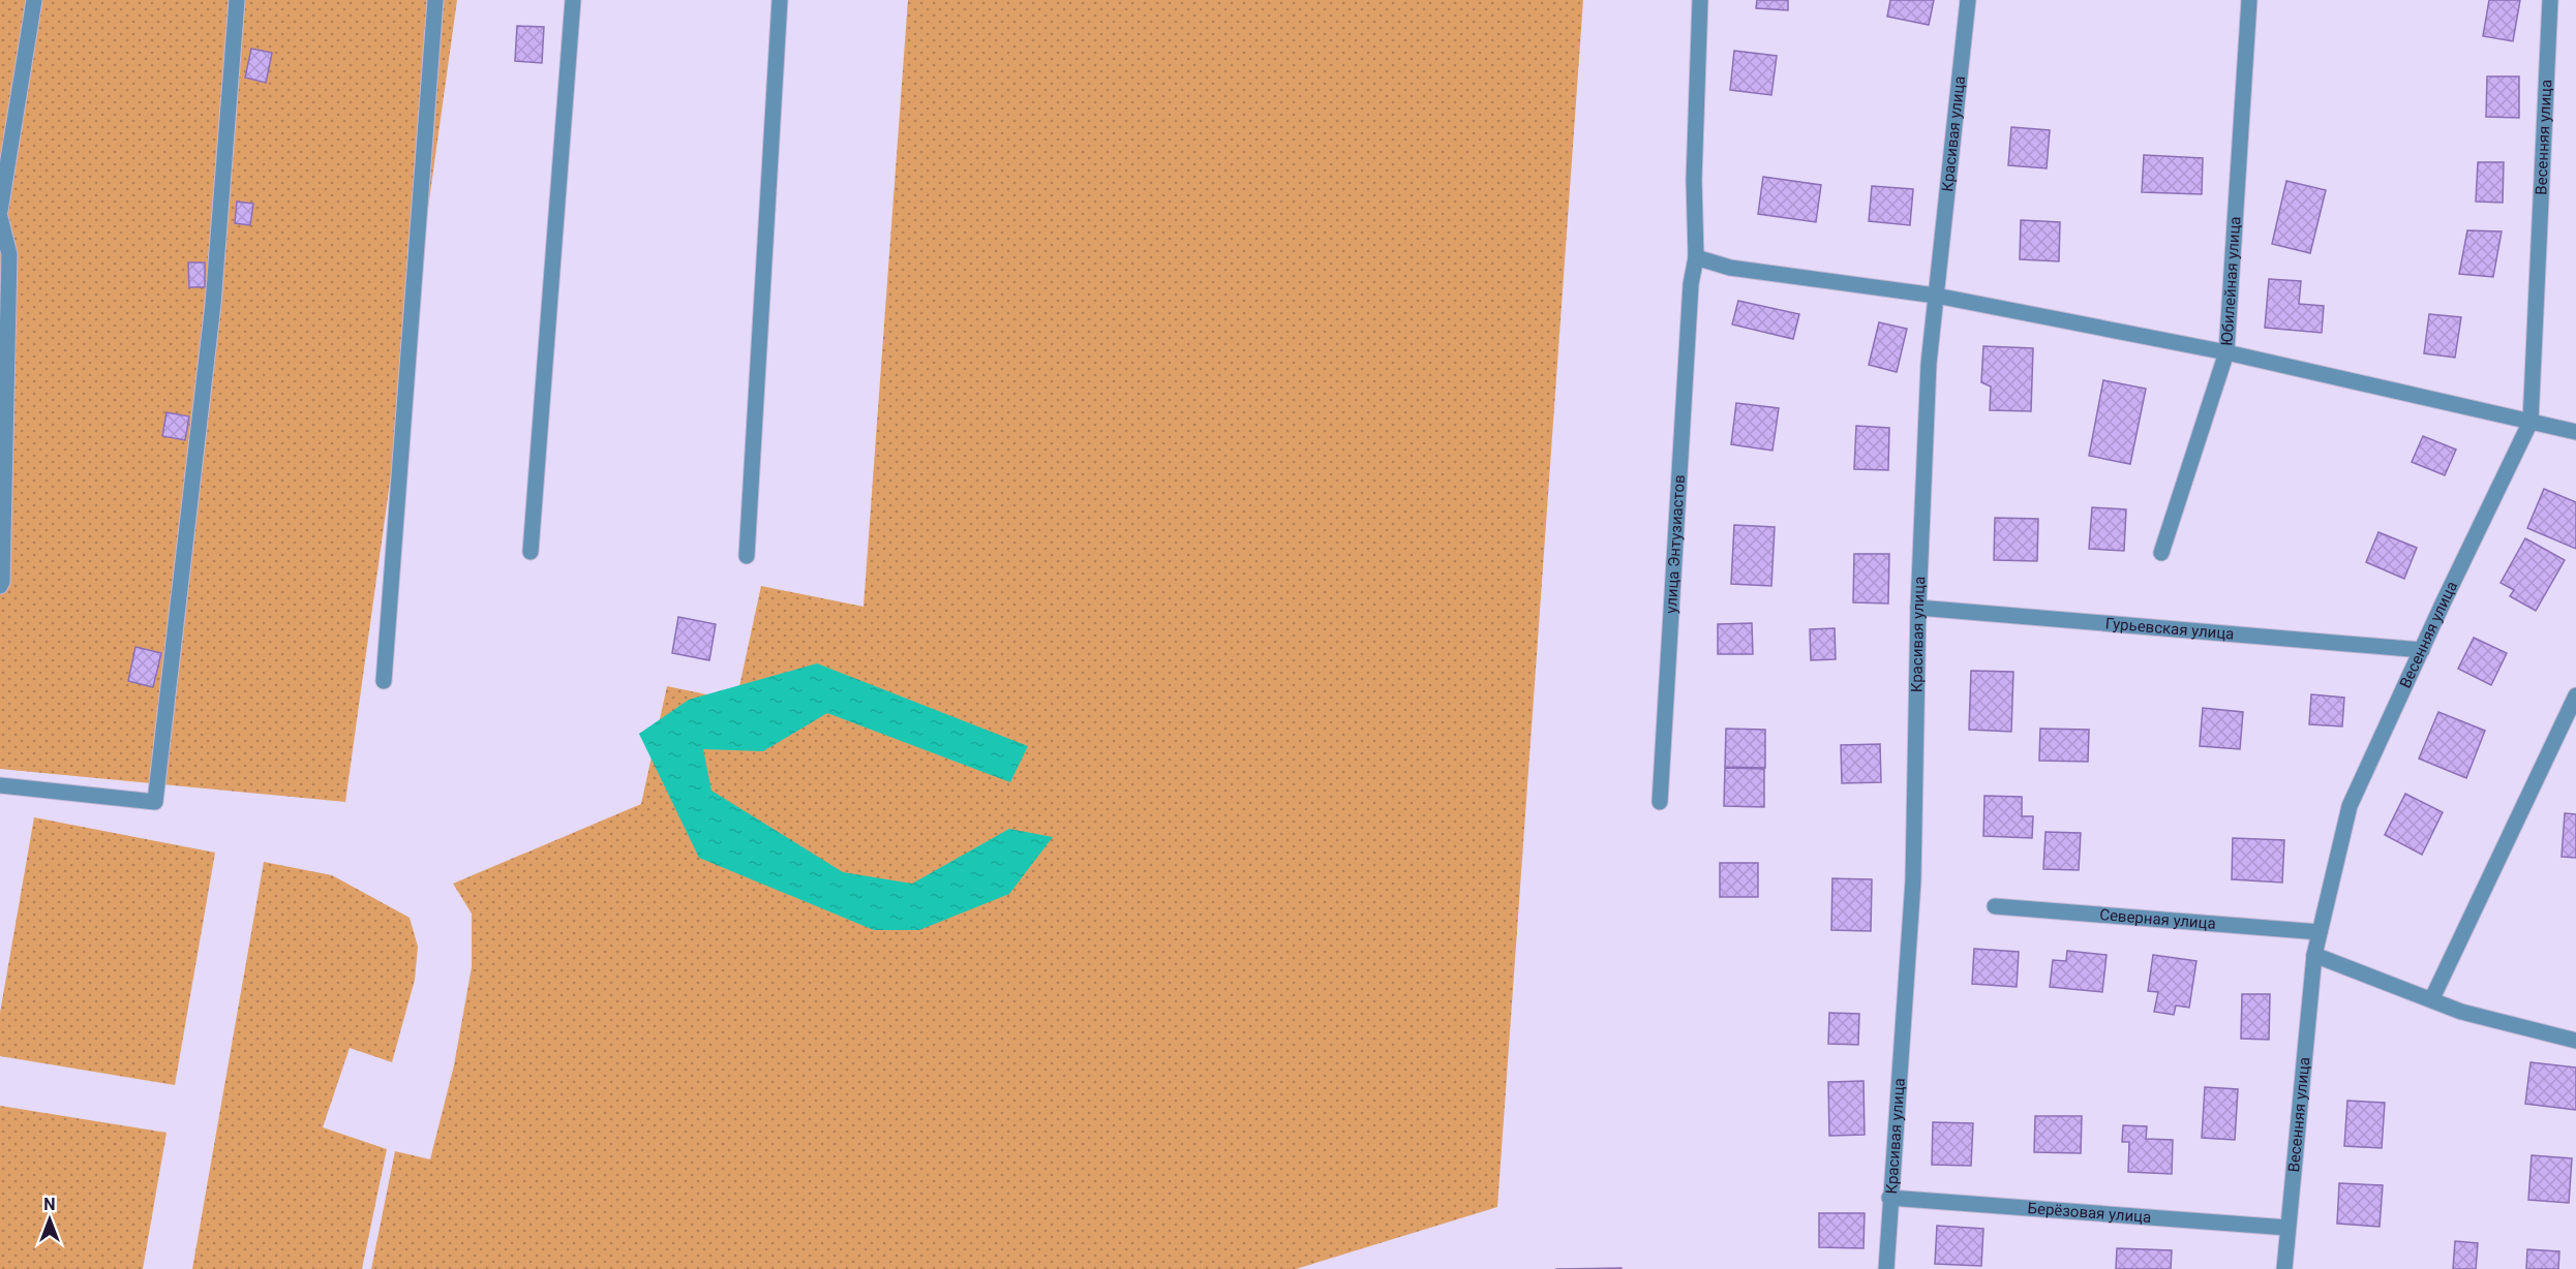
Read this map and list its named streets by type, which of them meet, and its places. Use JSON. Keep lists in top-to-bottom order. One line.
{"streets":{"street":["Красивая улица","Весенняя улица","Юбилейная улица","улица Энтузиастов","Гурьевская улица","Северная улица","Берёзовая улица"]},"crossings":[["Красивая улица","Гурьевская улица"],["Красивая улица","Берёзовая улица"],["Весенняя улица","Гурьевская улица"],["Весенняя улица","Северная улица"],["Весенняя улица","Берёзовая улица"]],"north":"top"}
